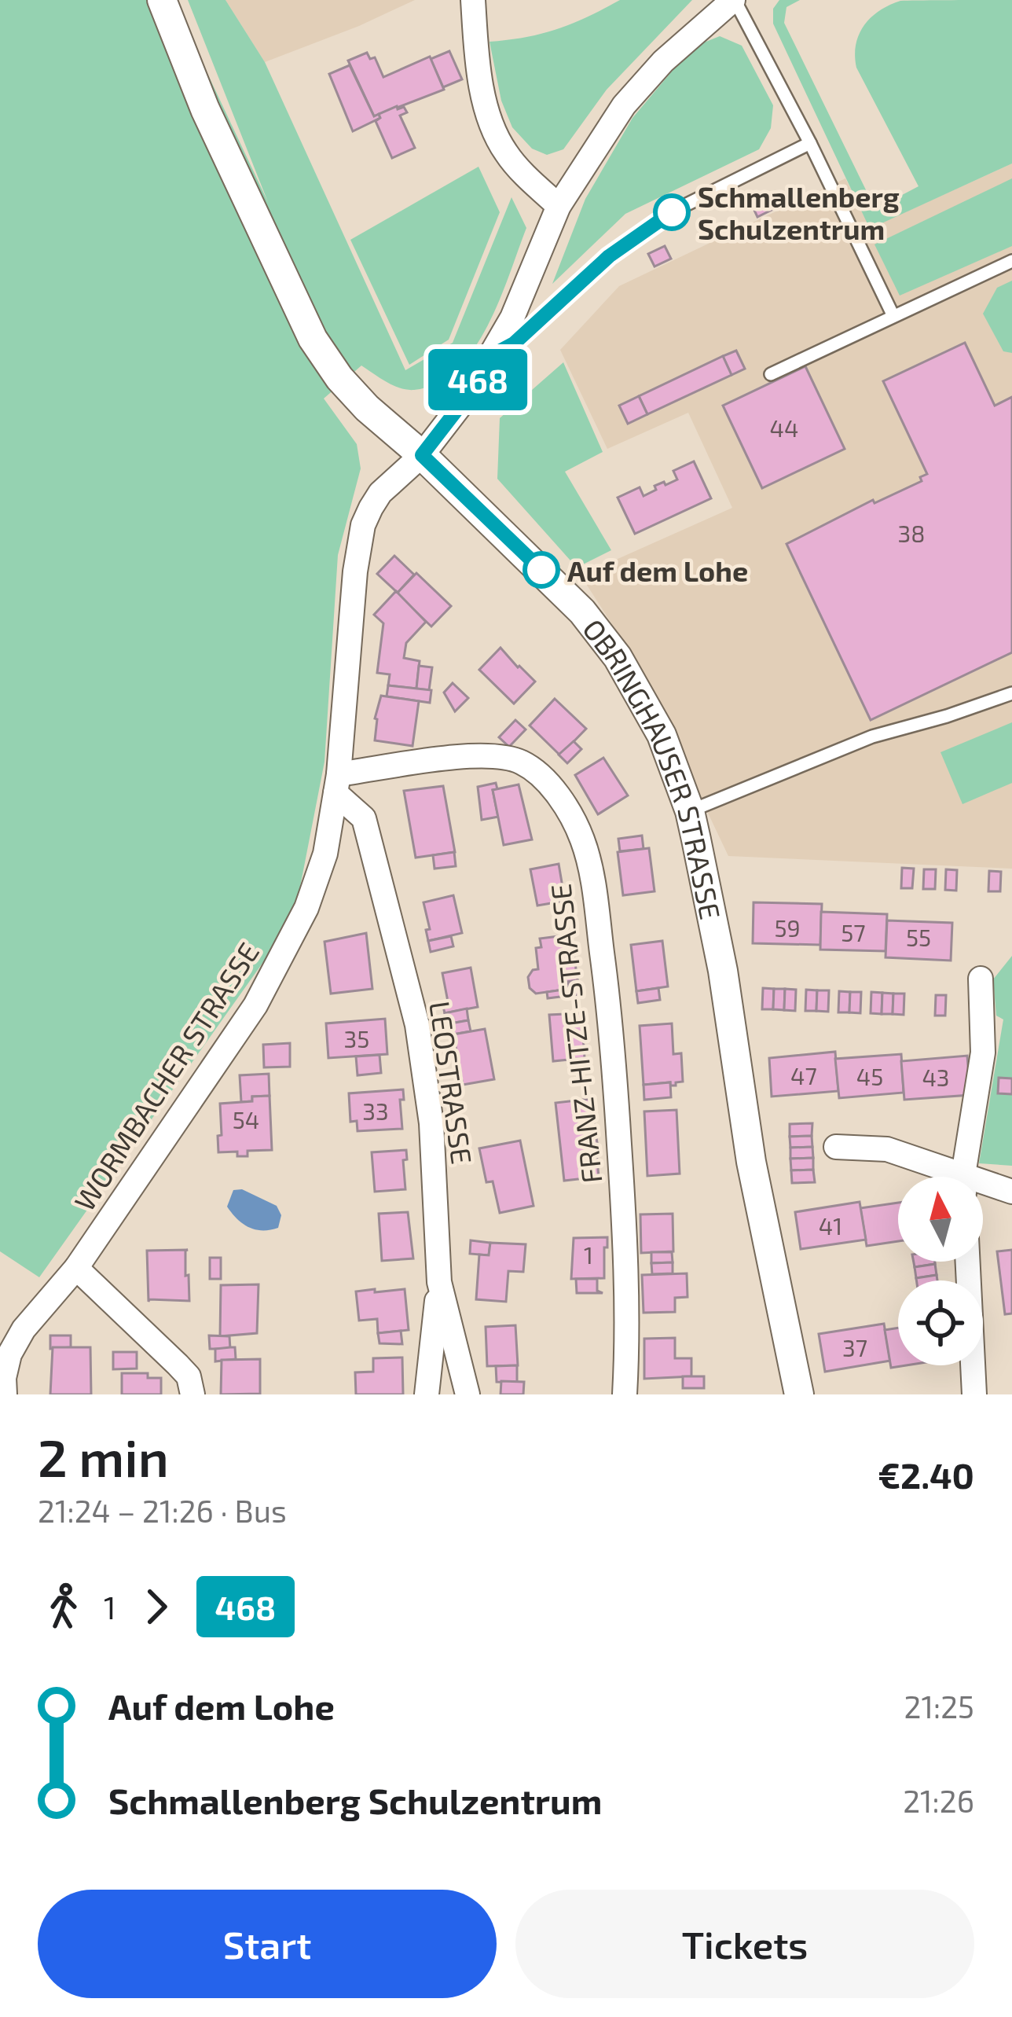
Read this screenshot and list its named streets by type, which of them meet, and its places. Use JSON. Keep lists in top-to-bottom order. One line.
{"streets":{"street":["OBRINGHAUSER STRASSE","FRANZ-HITZE-STRASSE","WORMBACHER STRASSE","LEOSTRASSE"]},"crossings":[["OBRINGHAUSER STRASSE","WORMBACHER STRASSE"],["FRANZ-HITZE-STRASSE","WORMBACHER STRASSE"],["FRANZ-HITZE-STRASSE","LEOSTRASSE"],["WORMBACHER STRASSE","LEOSTRASSE"]],"places":["Schmallenberg Schulzentrum","Auf dem Lohe"],"lines":["bus line 468"],"house_numbers":["44","38","59","57","55","35","47","45","43","33","54","41","1","37"],"north":"top","page":{"on_map":"468","heading":["2 min","21:24 – 21:26 · Bus","€2.40"],"legs":["1","468"],"list":[{"name":"Auf dem Lohe","value":"21:25"},{"name":"Schmallenberg Schulzentrum","value":"21:26"}],"buttons":["Start","Tickets"]}}
